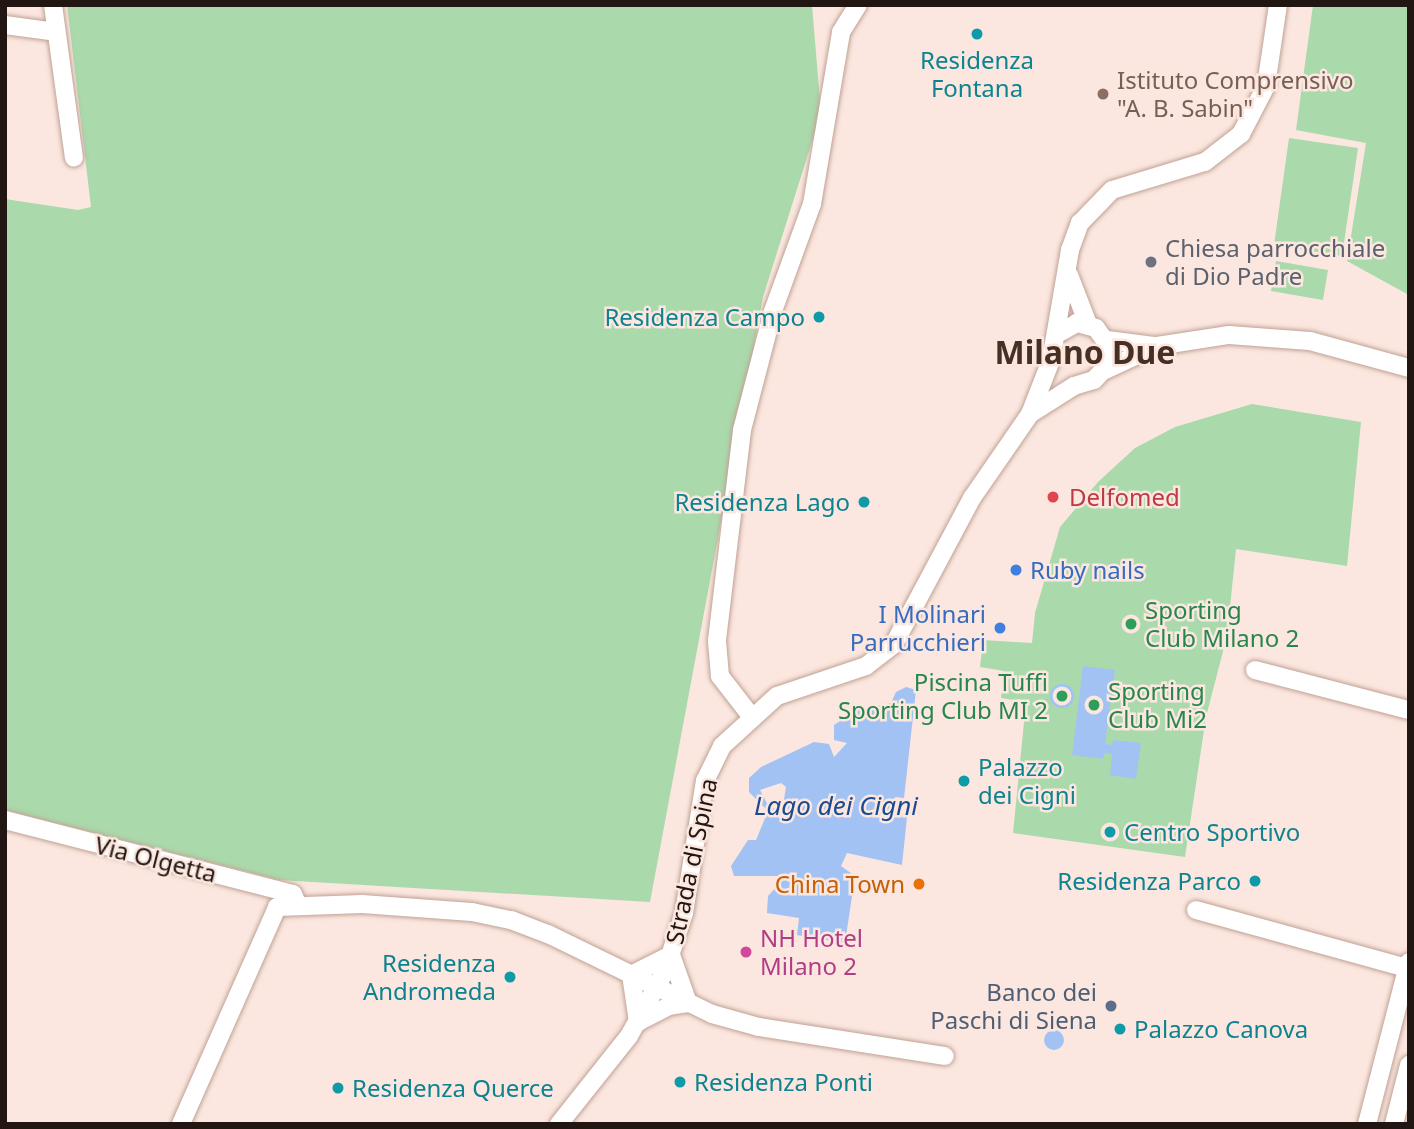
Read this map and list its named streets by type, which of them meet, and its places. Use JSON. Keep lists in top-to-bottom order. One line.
{"streets":{"street":["Via Olgetta","Strada di Spina"]},"districts":["Milano Due"],"water":["Lago dei Cigni"],"places":["Residenza Fontana","Istituto Comprensivo \"A. B. Sabin\"","Chiesa parrocchiale di Dio Padre","Residenza Campo","Delfomed","Residenza Lago","Ruby nails","Sporting Club Milano 2","I Molinari Parrucchieri","Piscina Tuffi Sporting Club MI 2","Sporting Club Mi2","Palazzo dei Cigni","Centro Sportivo","Residenza Parco","China Town","NH Hotel Milano 2","Residenza Andromeda","Banco dei Paschi di Siena","Palazzo Canova","Residenza Ponti","Residenza Querce"]}
